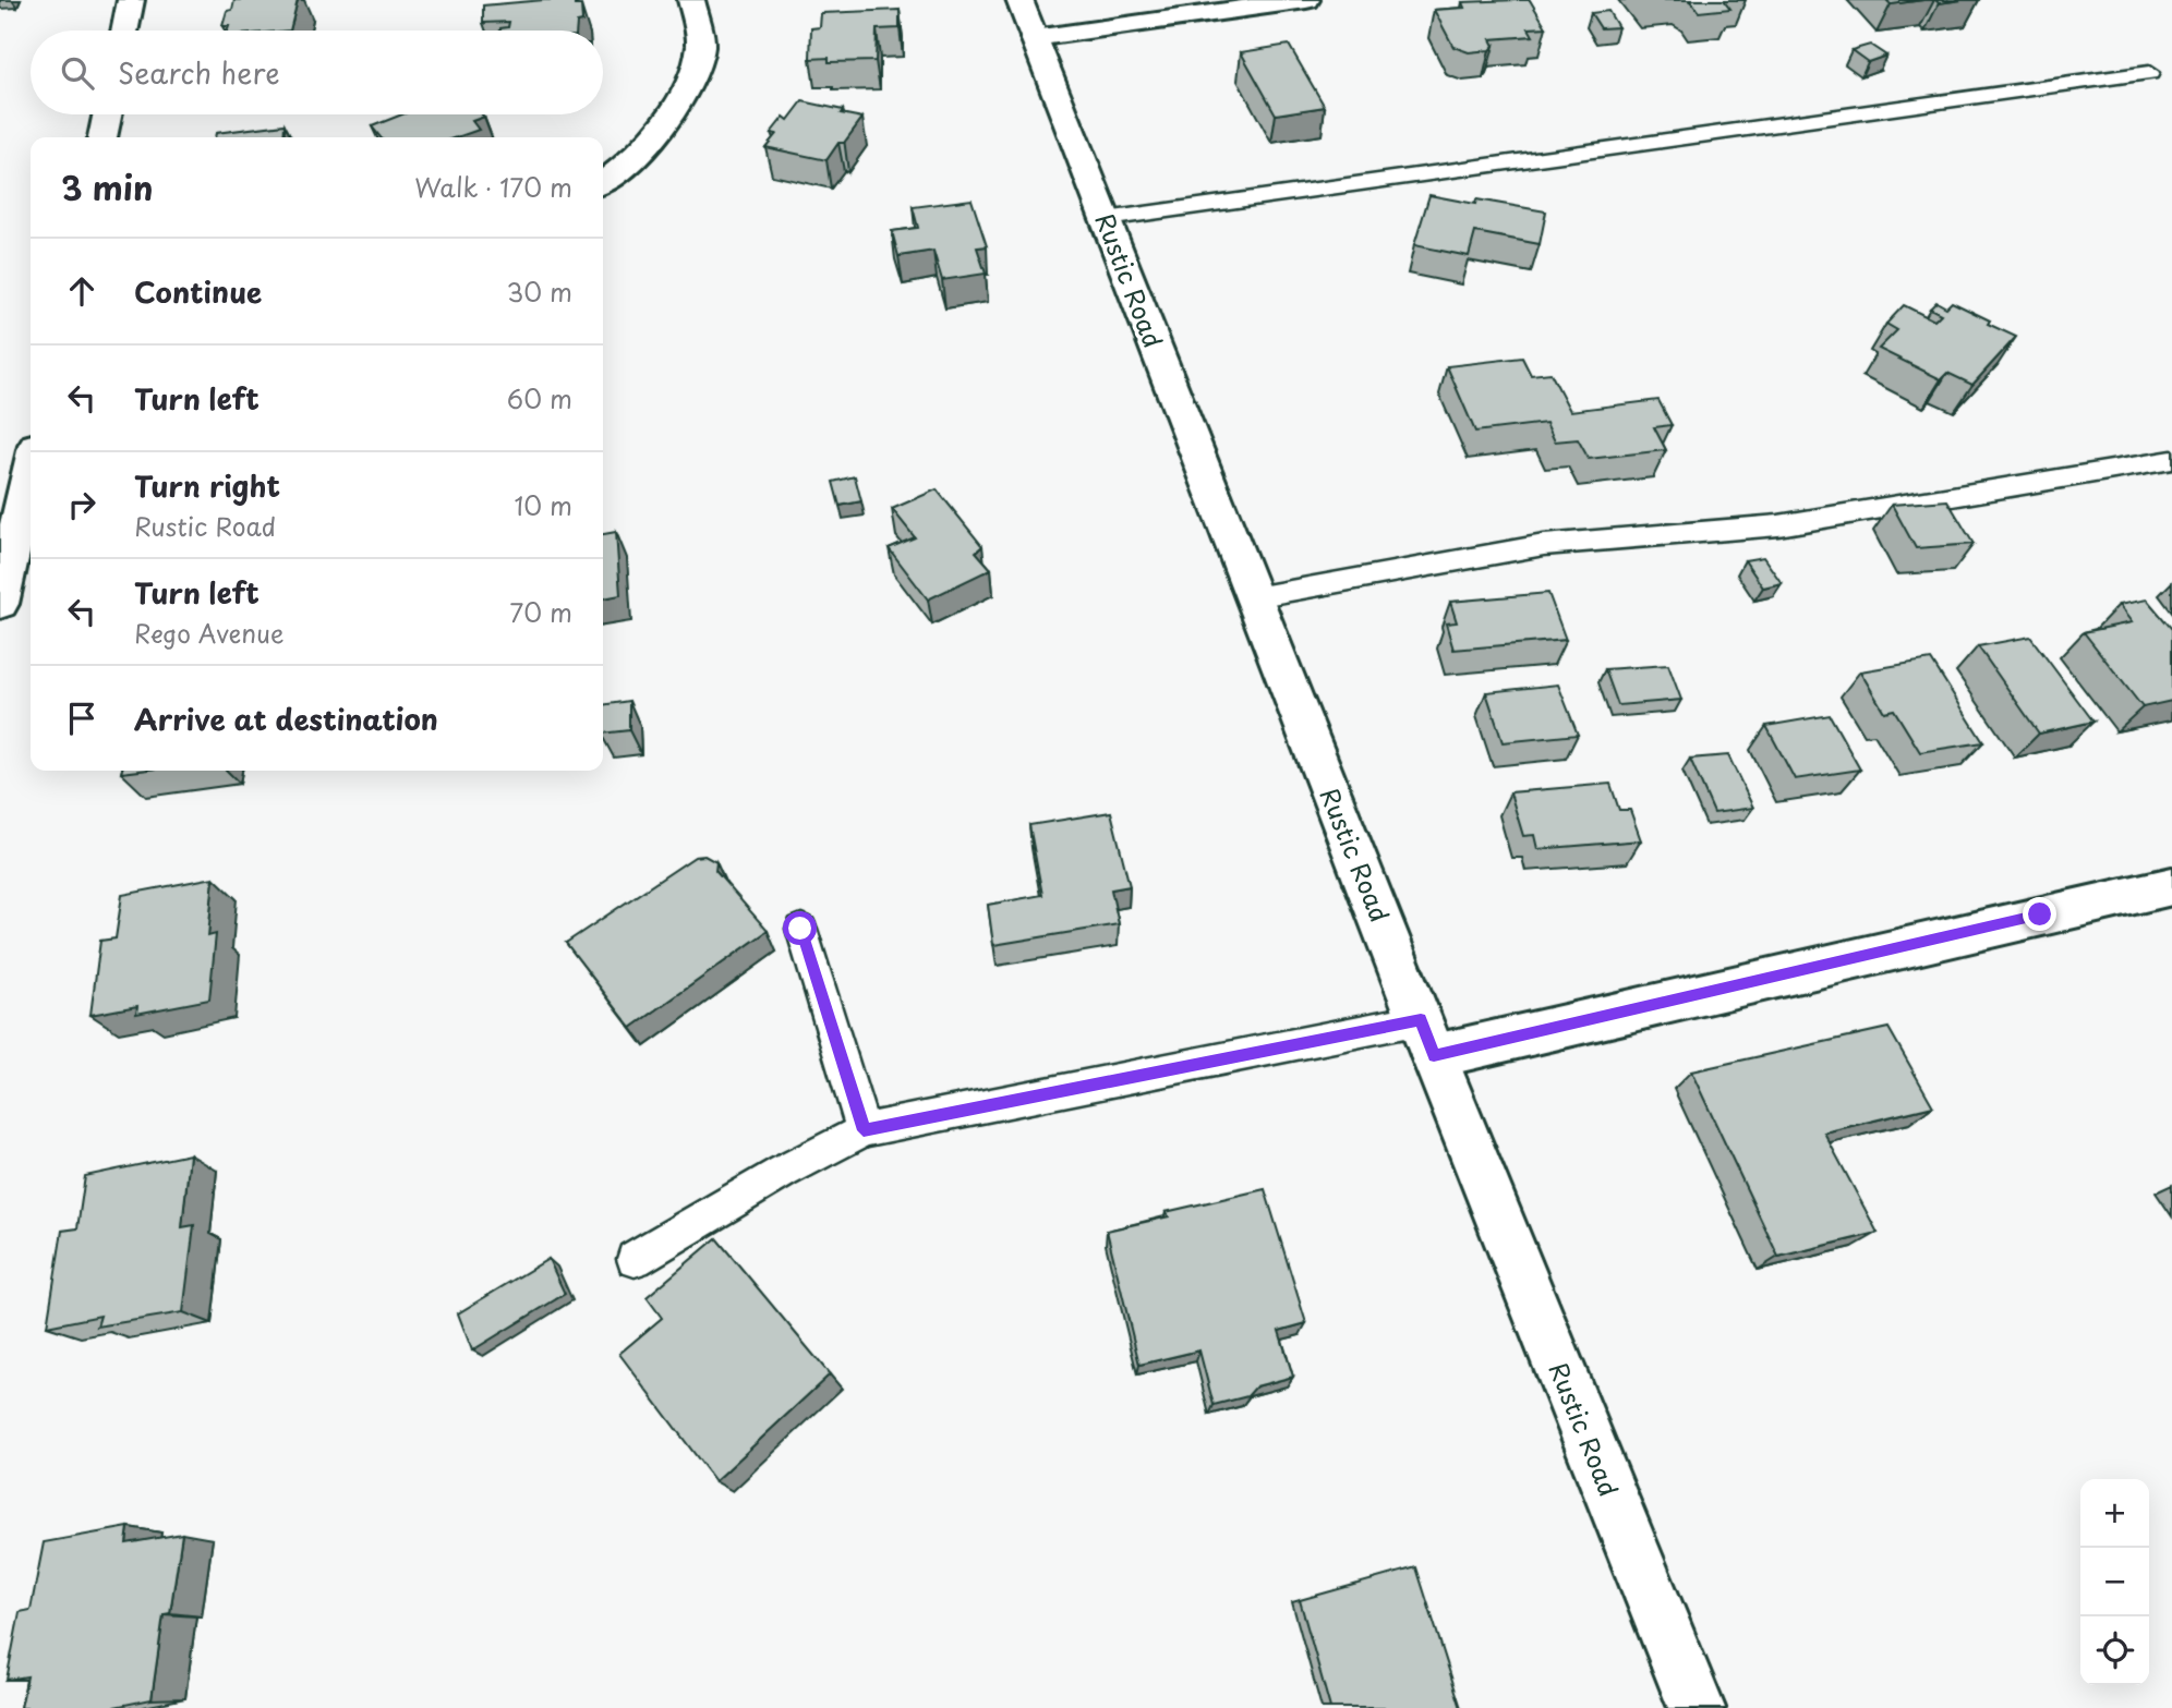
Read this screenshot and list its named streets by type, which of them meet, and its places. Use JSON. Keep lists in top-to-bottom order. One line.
{"streets":{"street":["Rustic Road"]},"page":{"search":"Search here","heading":["3 min","Walk · 170 m"],"list":[["Continue","30 m"],["Turn left","60 m"],["Turn right","Rustic Road","10 m"],["Turn left","Rego Avenue","70 m"],"Arrive at destination"],"map_buttons":["+","−"]}}
